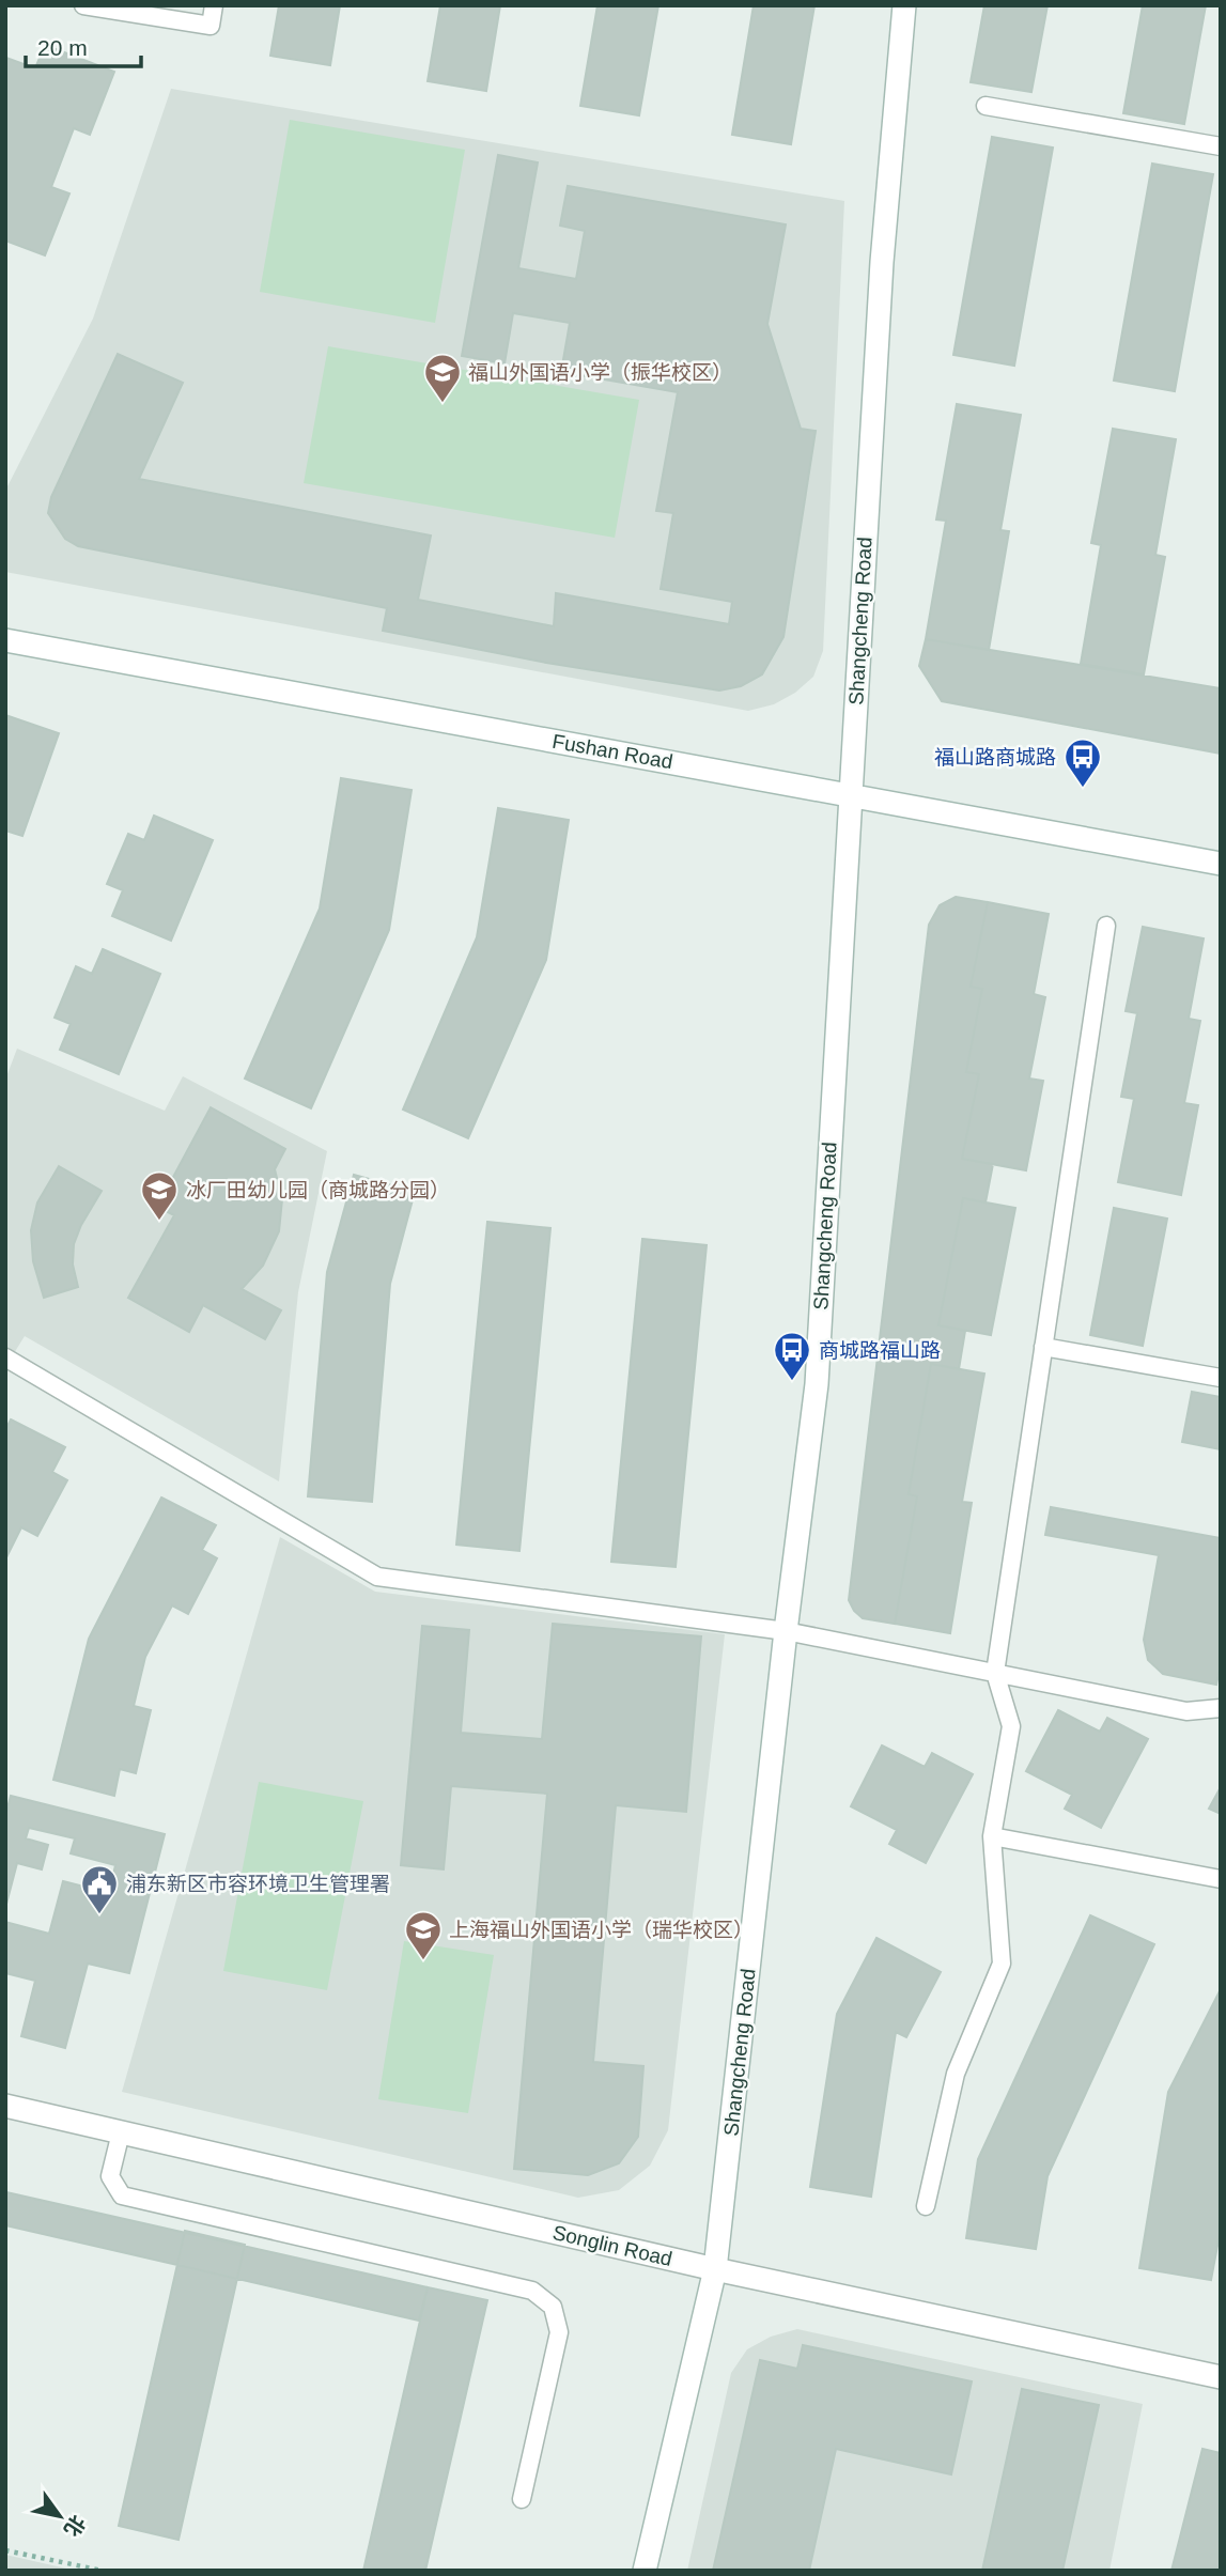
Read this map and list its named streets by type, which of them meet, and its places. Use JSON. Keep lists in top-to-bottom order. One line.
{"streets":{"street":["Shangcheng Road","Fushan Road","Songlin Road"]},"crossings":[["Shangcheng Road","Fushan Road"],["Shangcheng Road","Songlin Road"]],"places":{"school or university":["福山外国语小学（振华校区）","冰厂田幼儿园（商城路分园）","上海福山外国语小学（瑞华校区）"],"bus stop":["福山路商城路","商城路福山路"],"public building":["浦东新区市容环境卫生管理署"]},"scale_bar":"20 m","north":"bottom right"}
